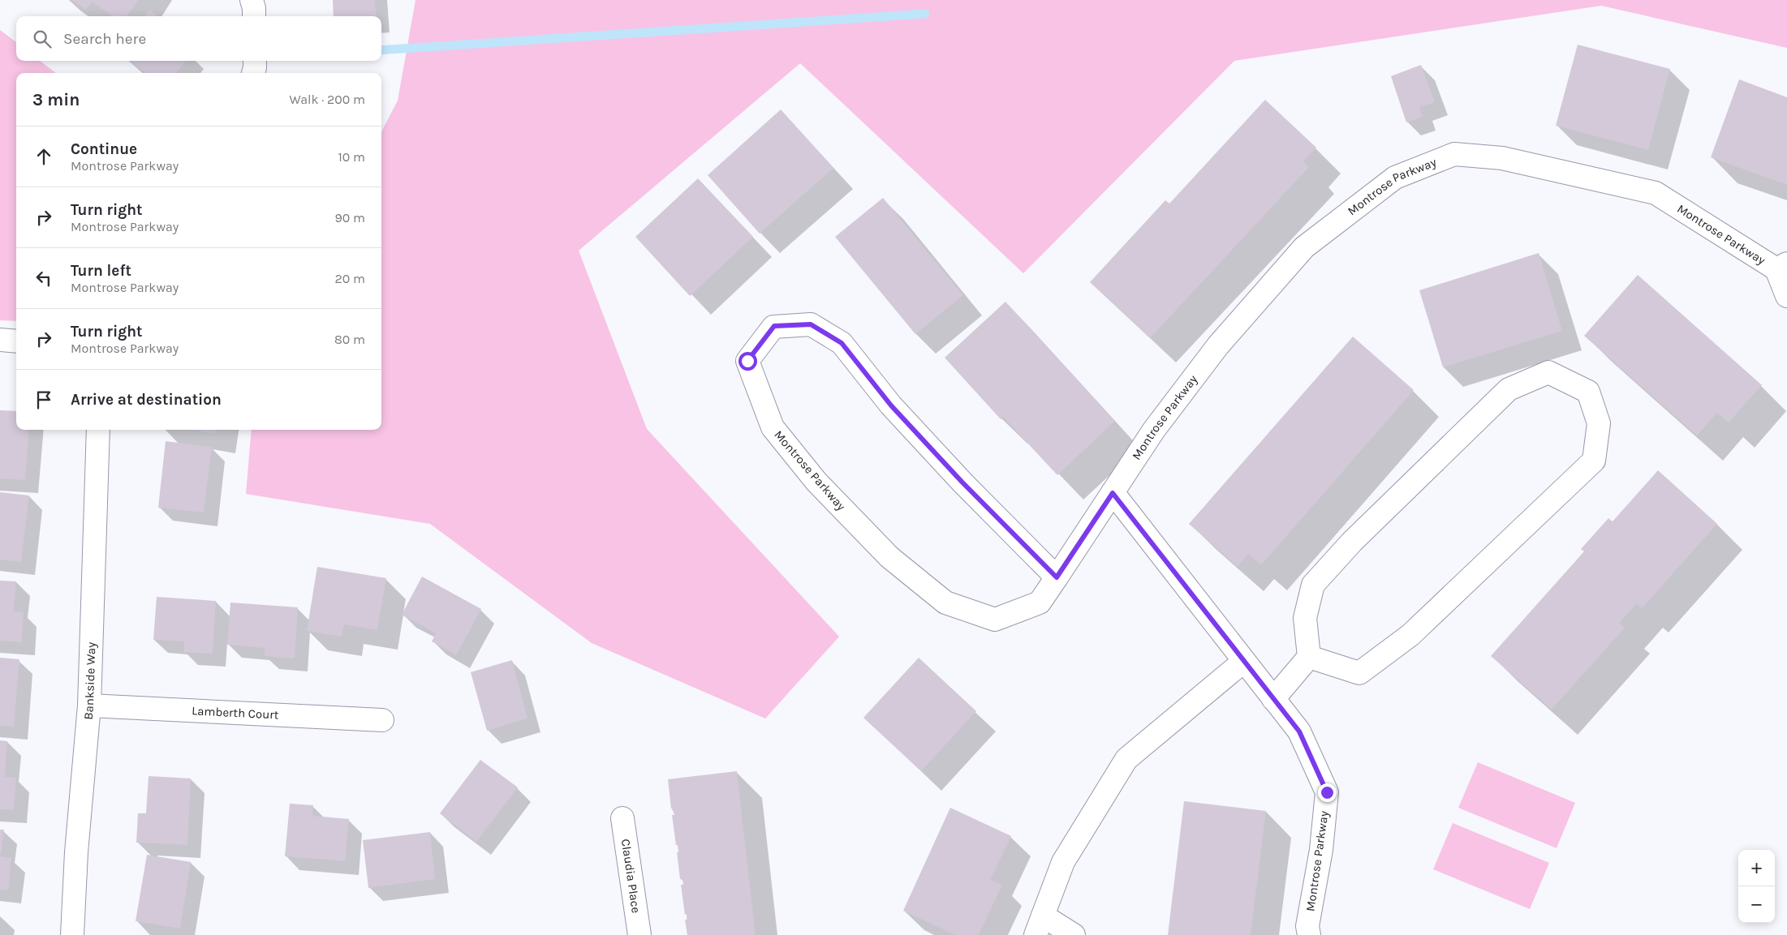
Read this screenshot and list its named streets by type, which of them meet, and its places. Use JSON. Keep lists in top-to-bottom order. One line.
{"streets":{"street":["Montrose Parkway","Bankside Way","Lamberth Court","Claudia Place"]},"crossings":[["Bankside Way","Lamberth Court"]],"page":{"search":"Search here","heading":["3 min","Walk · 200 m"],"list":[["Continue","Montrose Parkway","10 m"],["Turn right","Montrose Parkway","90 m"],["Turn left","Montrose Parkway","20 m"],["Turn right","Montrose Parkway","80 m"],"Arrive at destination"],"map_buttons":["+","−"]}}
